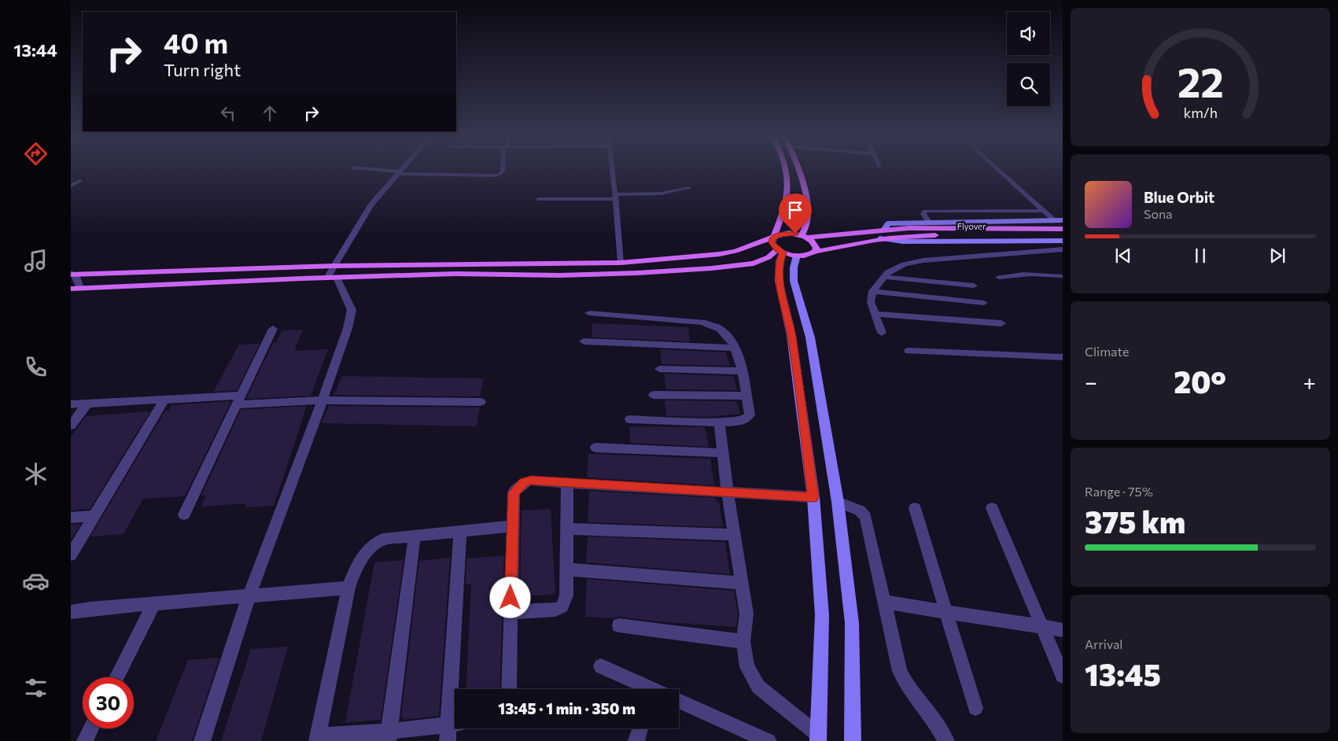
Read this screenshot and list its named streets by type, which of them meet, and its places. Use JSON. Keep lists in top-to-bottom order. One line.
{"streets":{"main road":["Flyover"]},"page":{"tabs":"13:44","turn":["40 m","Turn right"],"song":["Blue Orbit","Sona"],"tile":["Climate",["Range · 75%","375 km"],["Arrival","13:45"]],"heat":["−","20°","+"],"limit":"30","trip":"13:45 · 1 min · 350 m","gauge":["22","km/h"]}}
